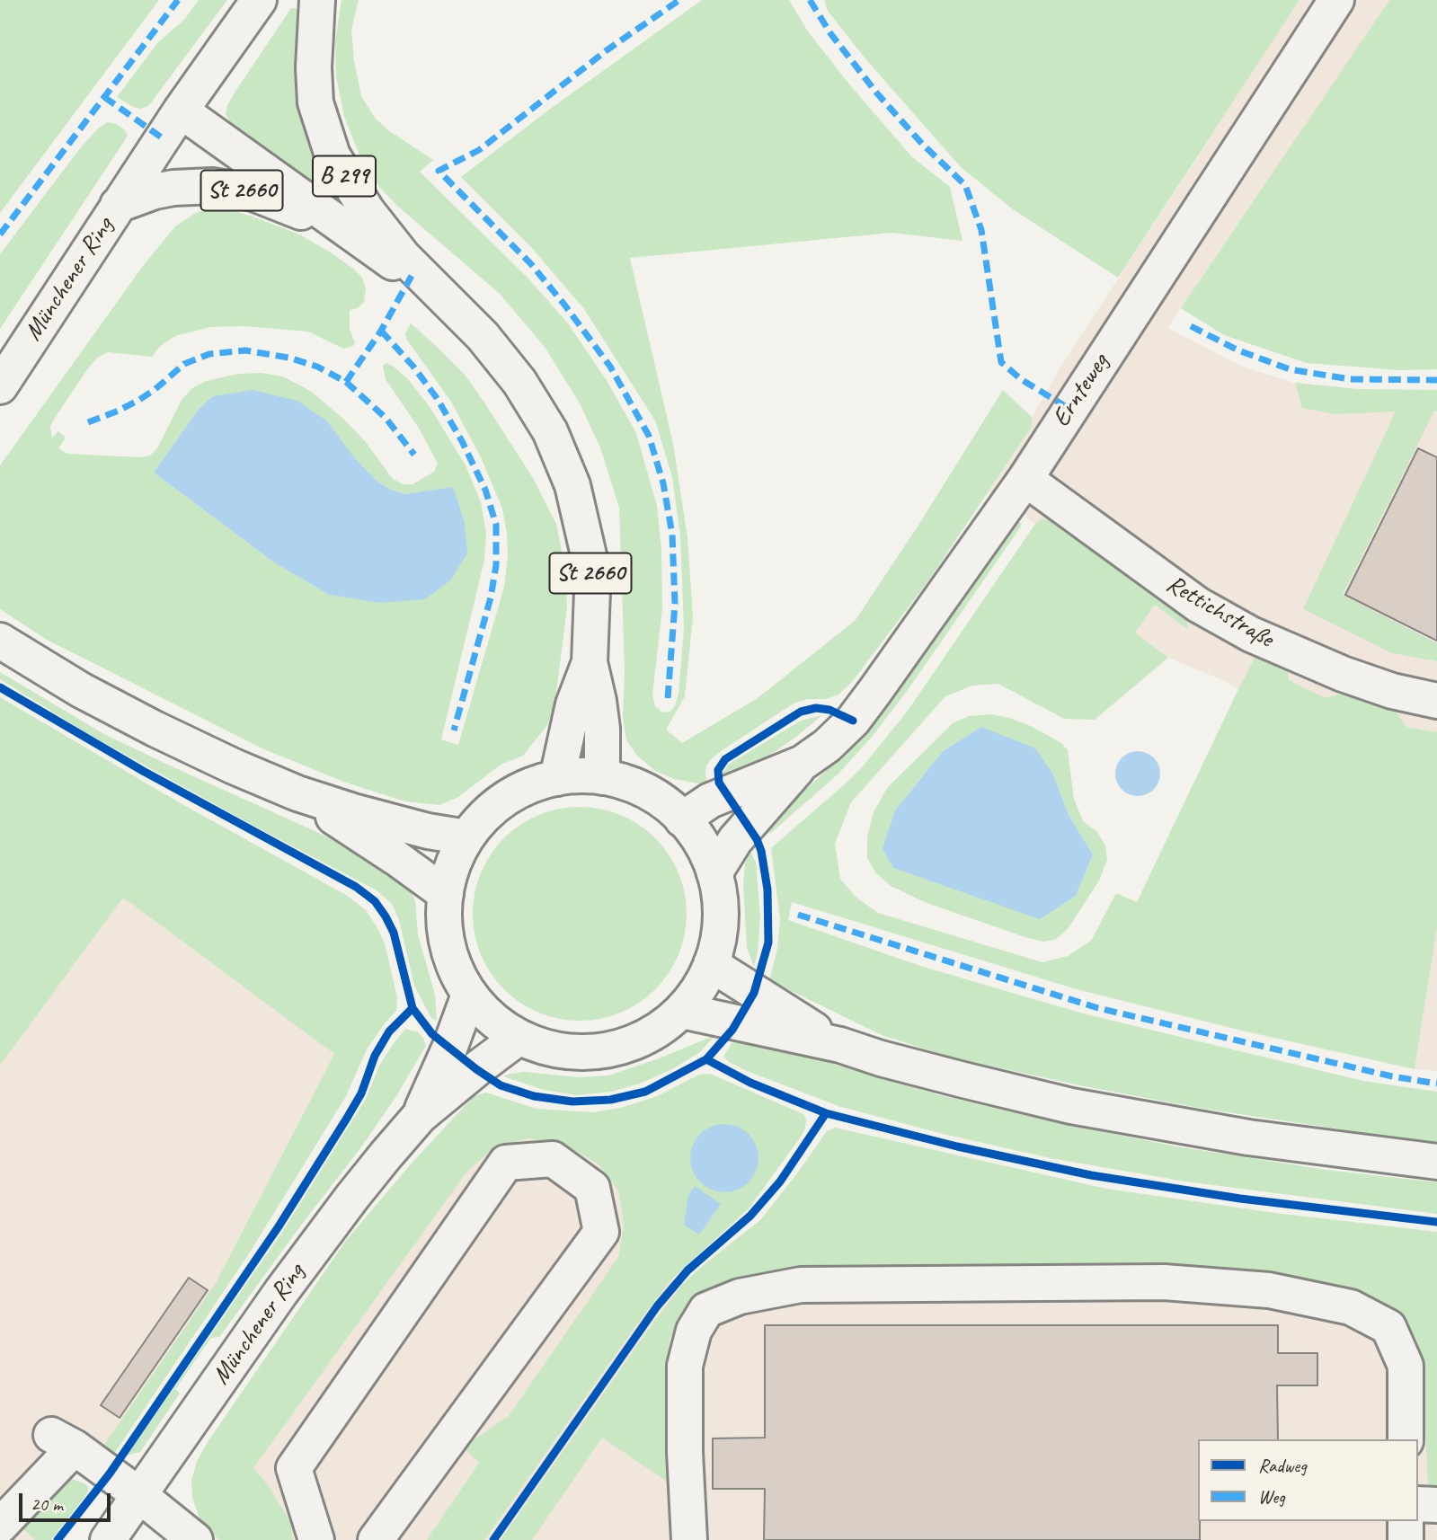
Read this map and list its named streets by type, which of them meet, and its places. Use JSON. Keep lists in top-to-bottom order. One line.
{"streets":{"main road":["B 299","St 2660","Münchener Ring","Ernteweg","Rettichstraße"]},"crossings":[["B 299","St 2660"],["St 2660","Münchener Ring"],["Ernteweg","Rettichstraße"]],"legend":["Radweg","Weg"],"scale_bar":"20 m"}
